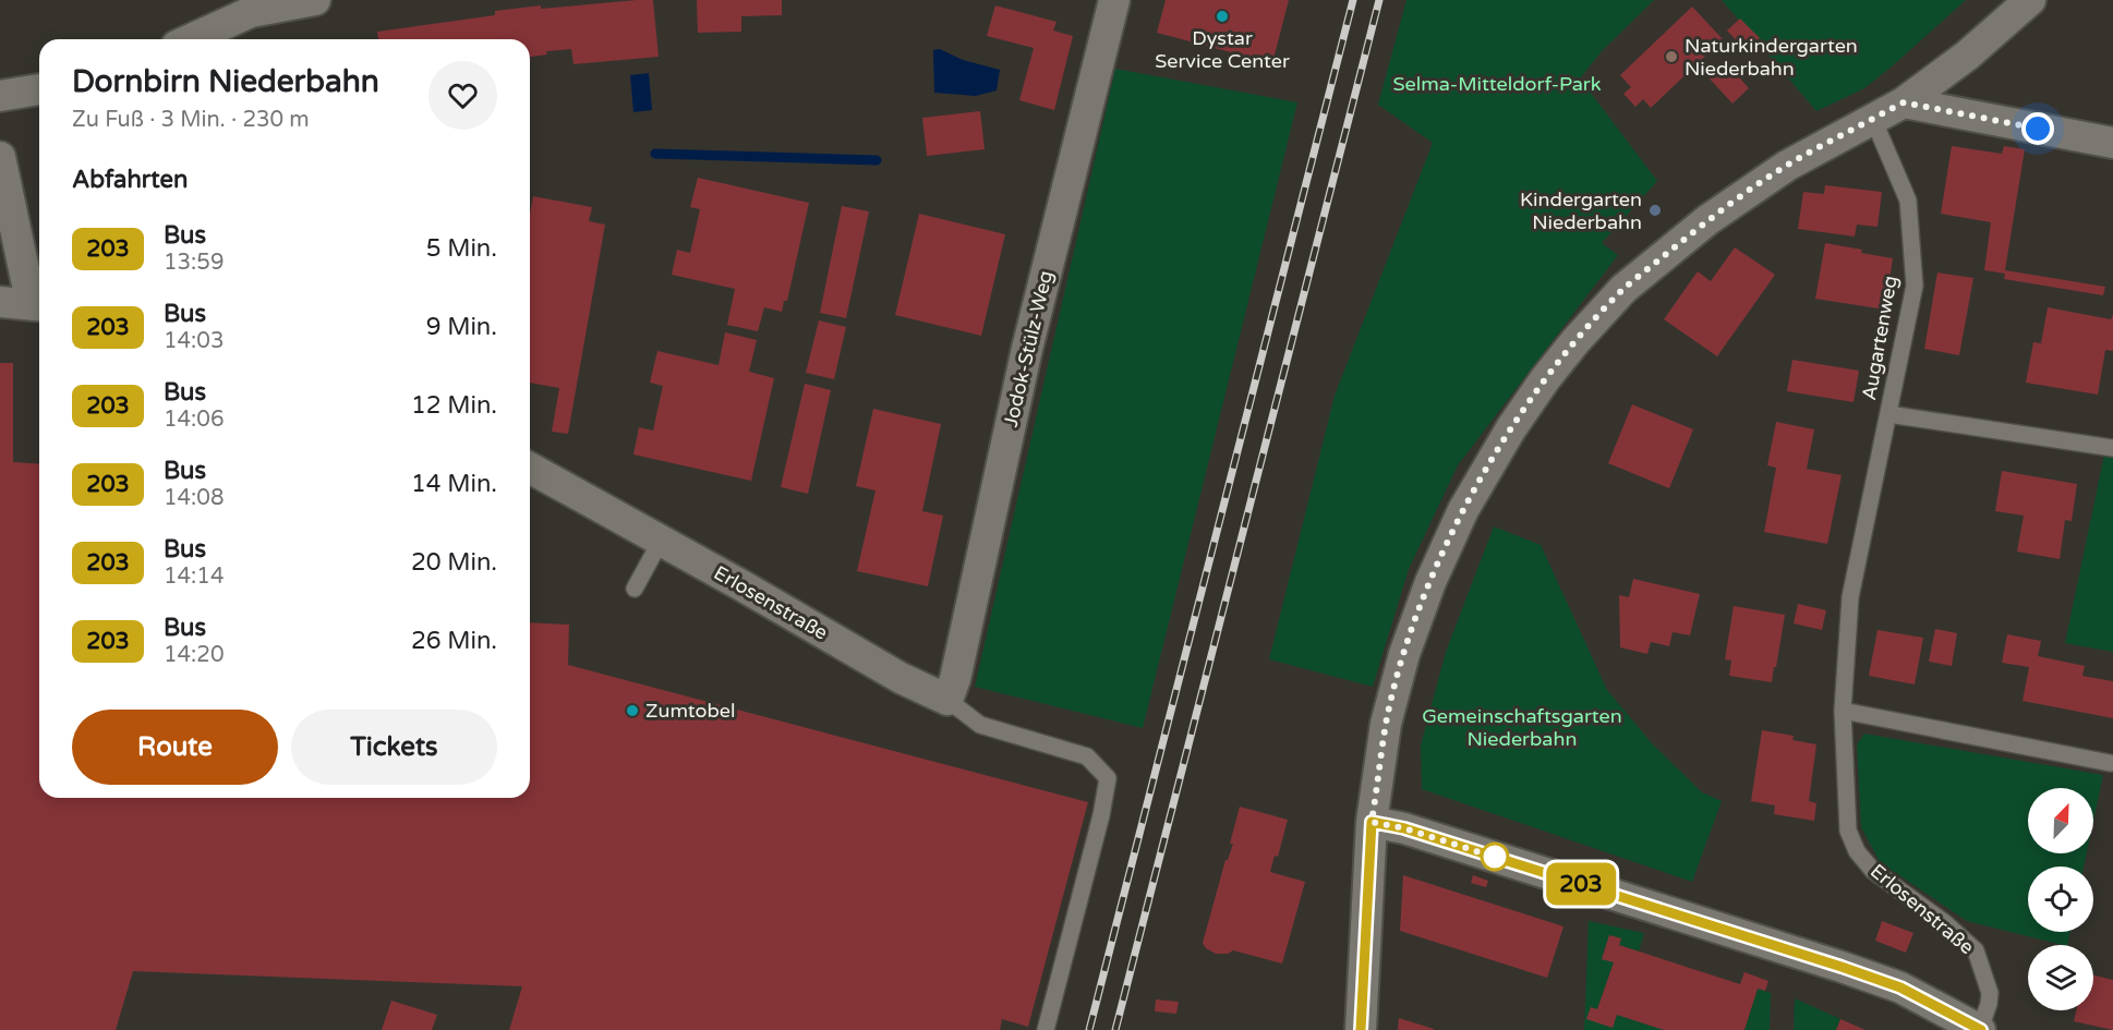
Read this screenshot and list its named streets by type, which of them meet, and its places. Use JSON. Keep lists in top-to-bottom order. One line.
{"streets":{"street":["Jodok-Stülz-Weg","Erlosenstraße"],"lane":["Augartenweg"]},"crossings":[["Augartenweg","Erlosenstraße"],["Jodok-Stülz-Weg","Erlosenstraße"]],"parks":["Selma-Mitteldorf-Park","Gemeinschaftsgarten Niederbahn"],"places":["Dystar Service Center","Naturkindergarten Niederbahn","Kindergarten Niederbahn","Zumtobel"],"lines":["bus line 203"],"north":"top right","page":{"on_map":"203","heading":[["Dornbirn Niederbahn","Zu Fuß · 3 Min. · 230 m"],"Abfahrten"],"list":[{"mark":"203","name":"Bus","note":"13:59","value":"5 Min."},{"mark":"203","name":"Bus","note":"14:03","value":"9 Min."},{"mark":"203","name":"Bus","note":"14:06","value":"12 Min."},{"mark":"203","name":"Bus","note":"14:08","value":"14 Min."},{"mark":"203","name":"Bus","note":"14:14","value":"20 Min."},{"mark":"203","name":"Bus","note":"14:20","value":"26 Min."}],"buttons":["Route","Tickets"]}}
